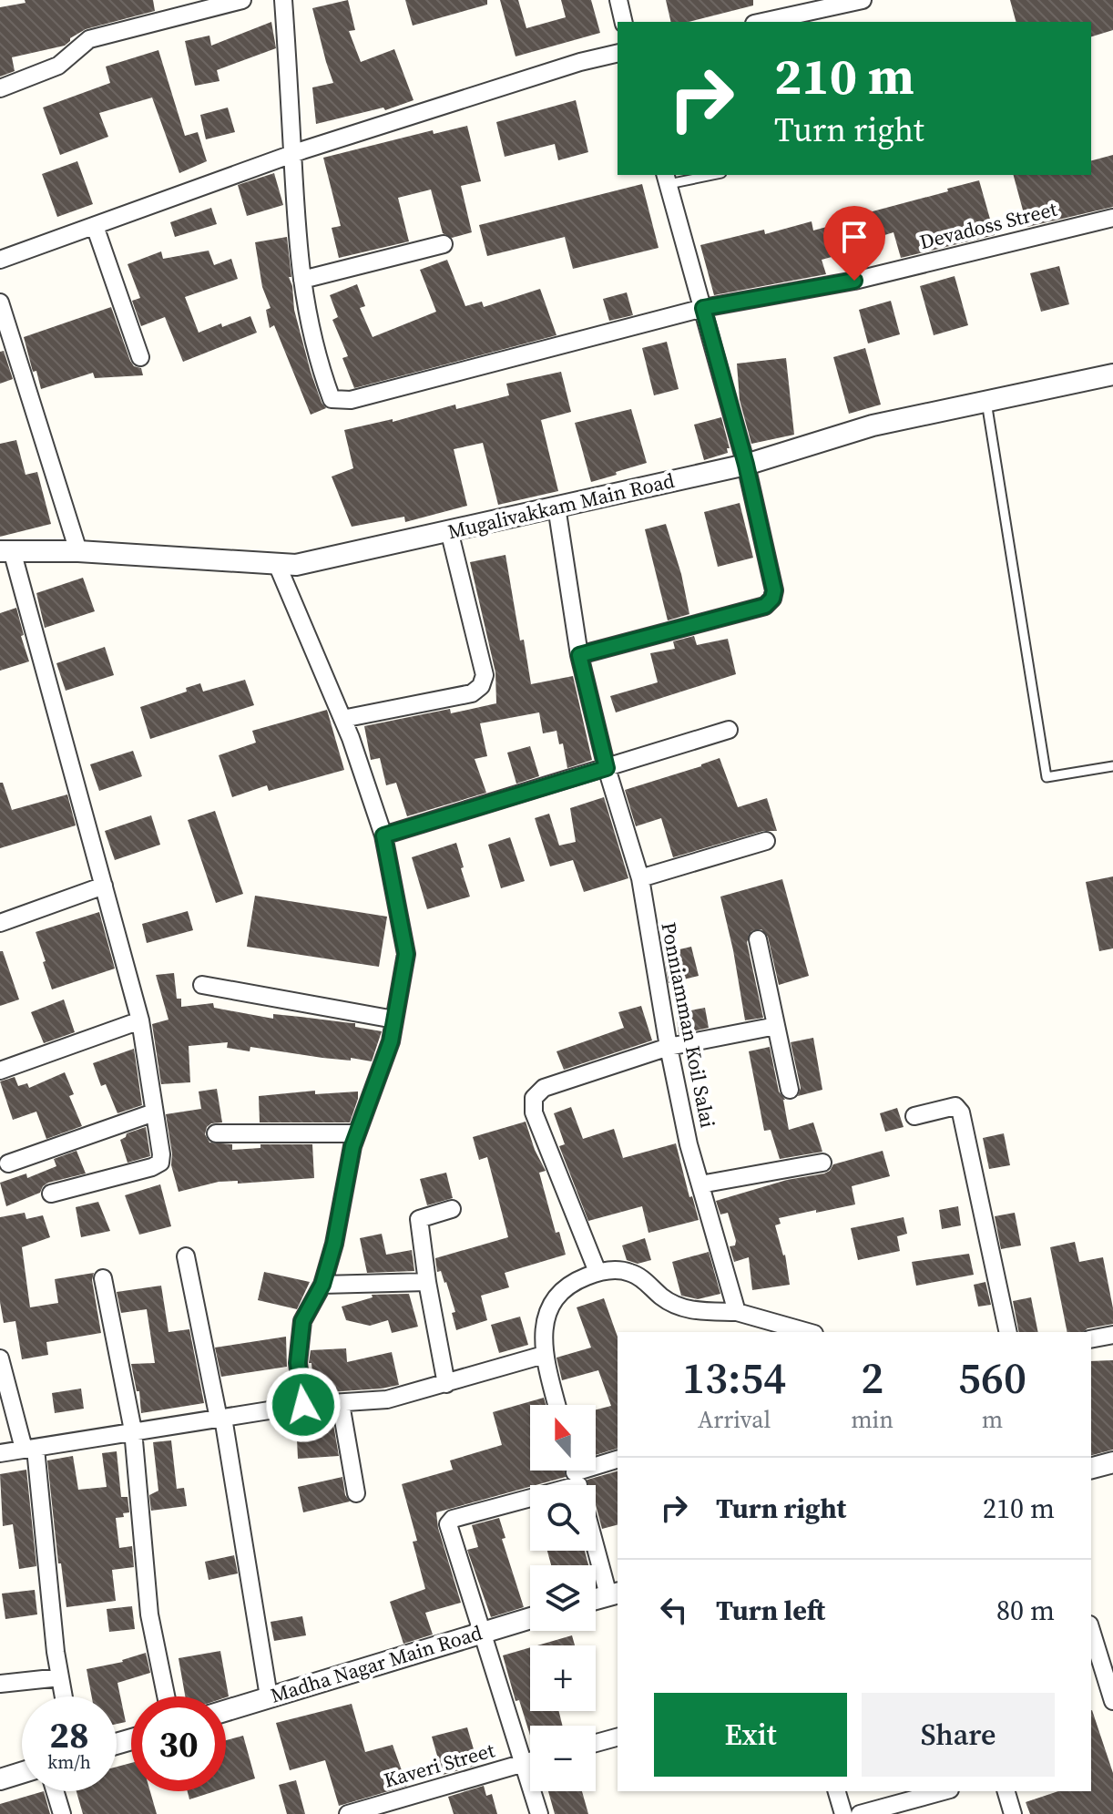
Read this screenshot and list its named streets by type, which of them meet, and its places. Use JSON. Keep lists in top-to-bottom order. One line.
{"streets":{"street":["Devadoss Street","Mugalivakkam Main Road","Ponniamman Koil Salai","Madha Nagar Main Road","Kaveri Street"]},"crossings":[["Mugalivakkam Main Road","Ponniamman Koil Salai"]],"north":"top","page":{"turn":["210 m","Turn right"],"eta":["13:54","Arrival","2","min","560","m"],"map_buttons":["+","−"],"list":[{"name":"Turn right","value":"210 m"},{"name":"Turn left","value":"80 m"}],"buttons":["Exit","Share"],"speed":"28 km/h","limit":"30"}}
